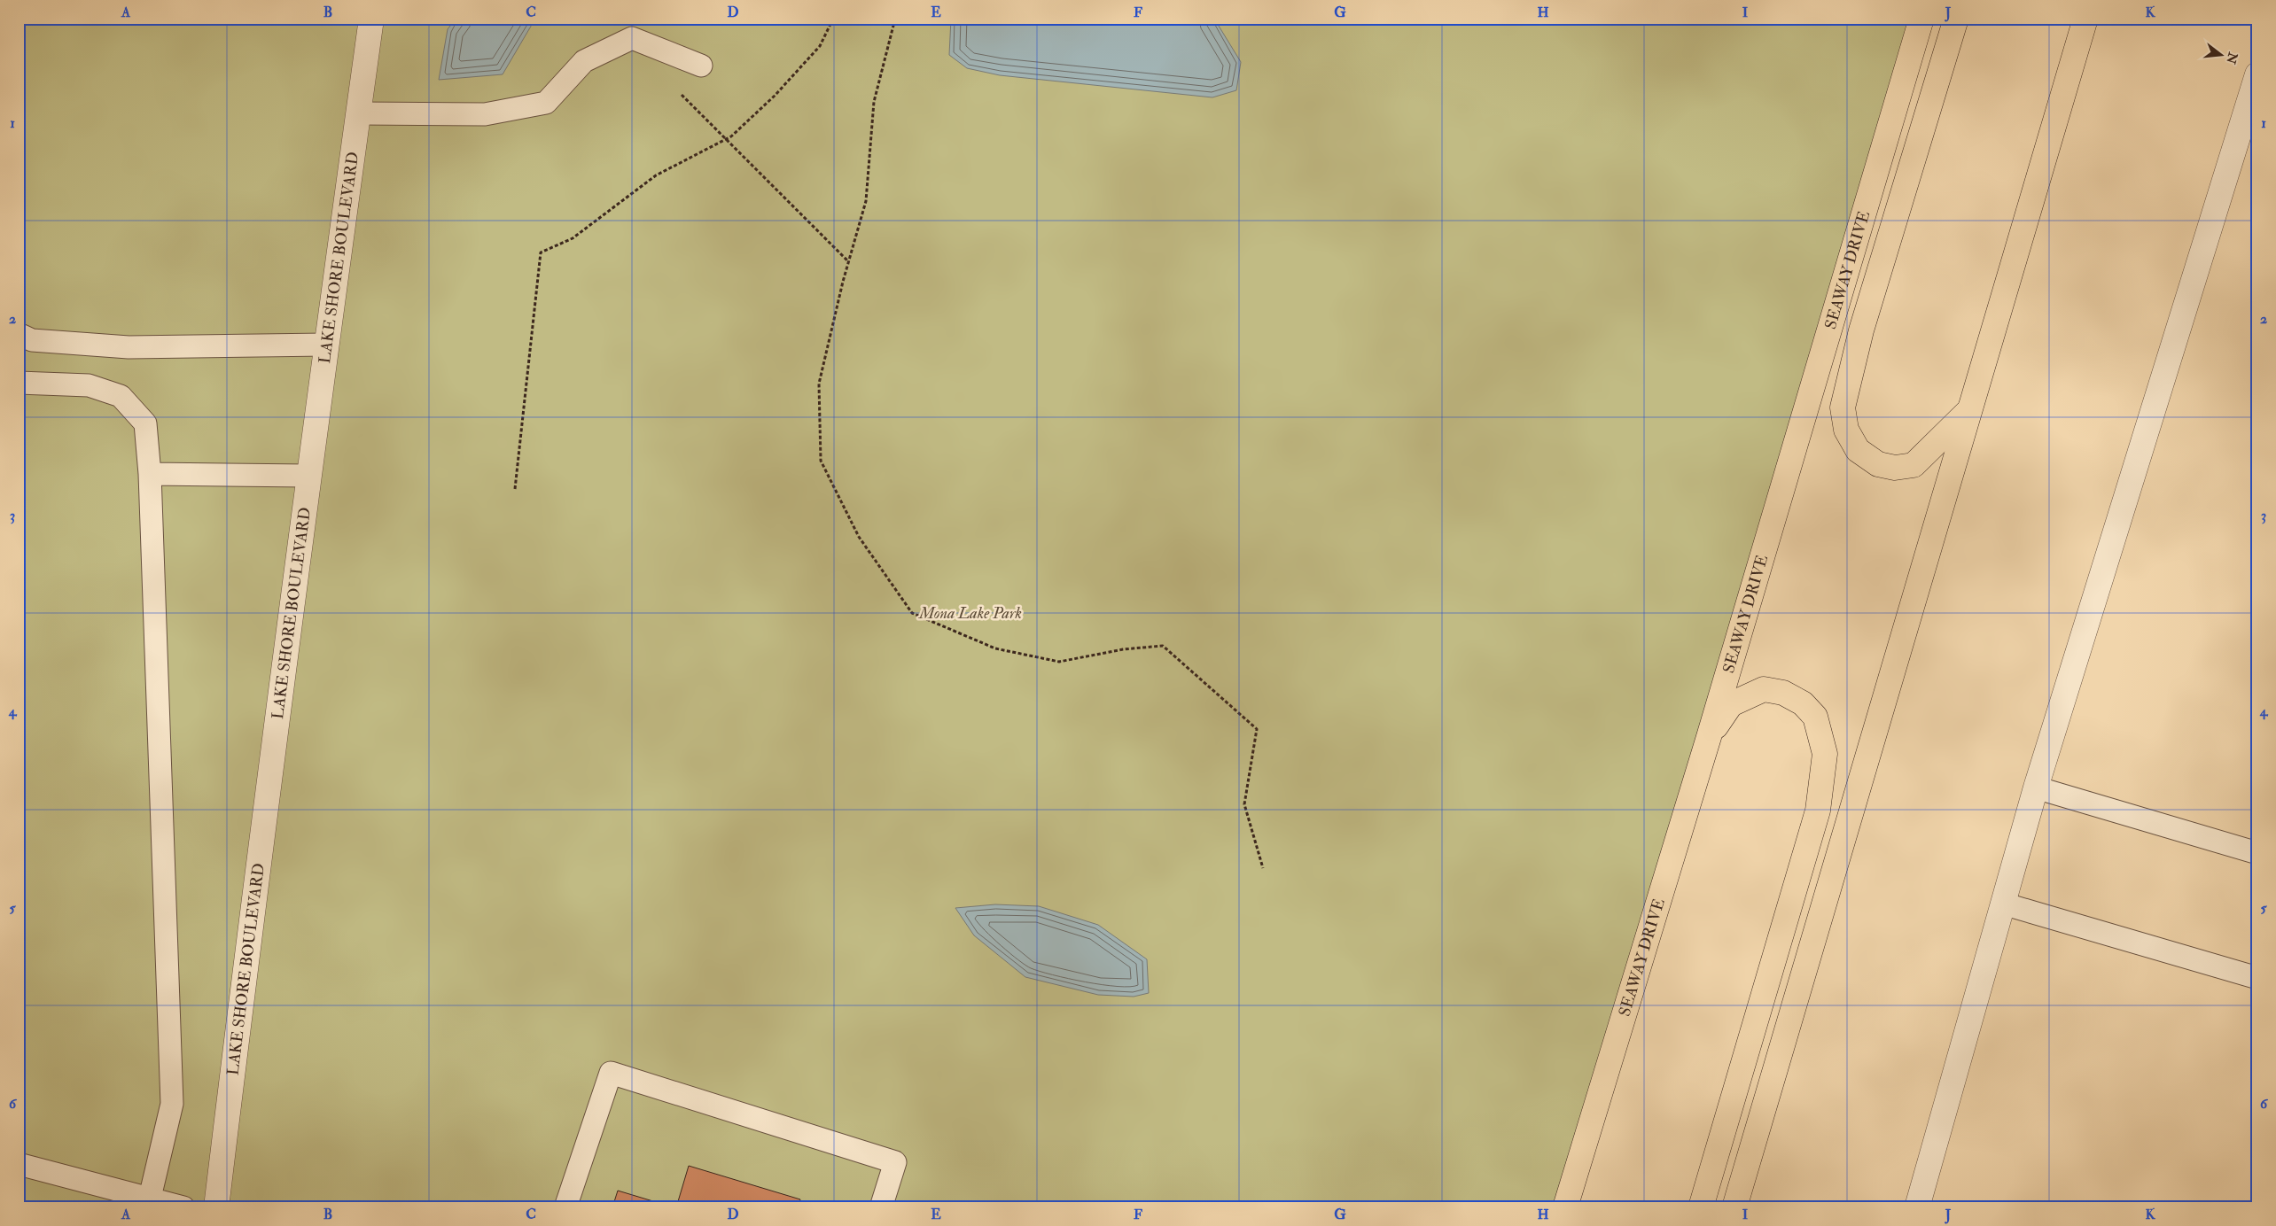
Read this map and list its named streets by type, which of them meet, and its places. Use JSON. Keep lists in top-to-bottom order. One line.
{"streets":{"highway":["SEAWAY DRIVE"],"street":["LAKE SHORE BOULEVARD"]},"parks":["Mona Lake Park"],"north":"right","grid":{"columns":["A","B","C","D","E","F","G","H","I","J","K"],"rows":["1","2","3","4","5","6"]}}
